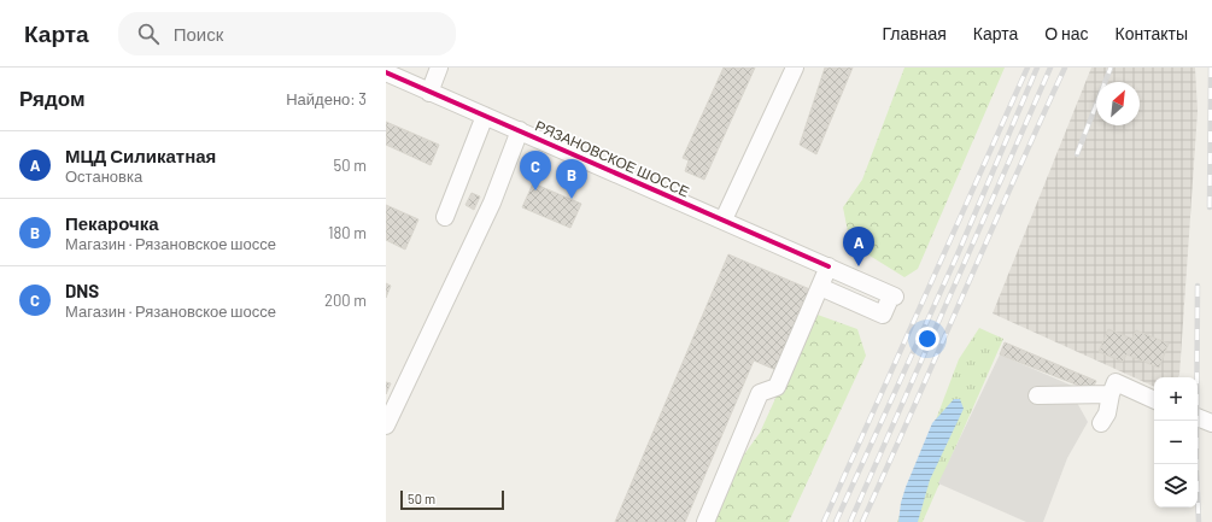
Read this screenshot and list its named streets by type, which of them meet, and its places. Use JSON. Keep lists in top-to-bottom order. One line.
{"streets":{"street":["РЯЗАНОВСКОЕ ШОССЕ"]},"scale_bar":"50 m","north":"top right","page":{"header":"Карта","search":"Поиск","nav":["Главная","Карта","О нас","Контакты"],"heading":["Рядом","Найдено: 3"],"list":[{"mark":"A","name":"МЦД Силикатная","note":"Остановка","value":"50 m"},{"mark":"B","name":"Пекарочка","note":"Магазин · Рязановское шоссе","value":"180 m"},{"mark":"C","name":"DNS","note":"Магазин · Рязановское шоссе","value":"200 m"}],"pins":["C","B","A"],"map_buttons":["+","−"],"scale":"50 m"}}
